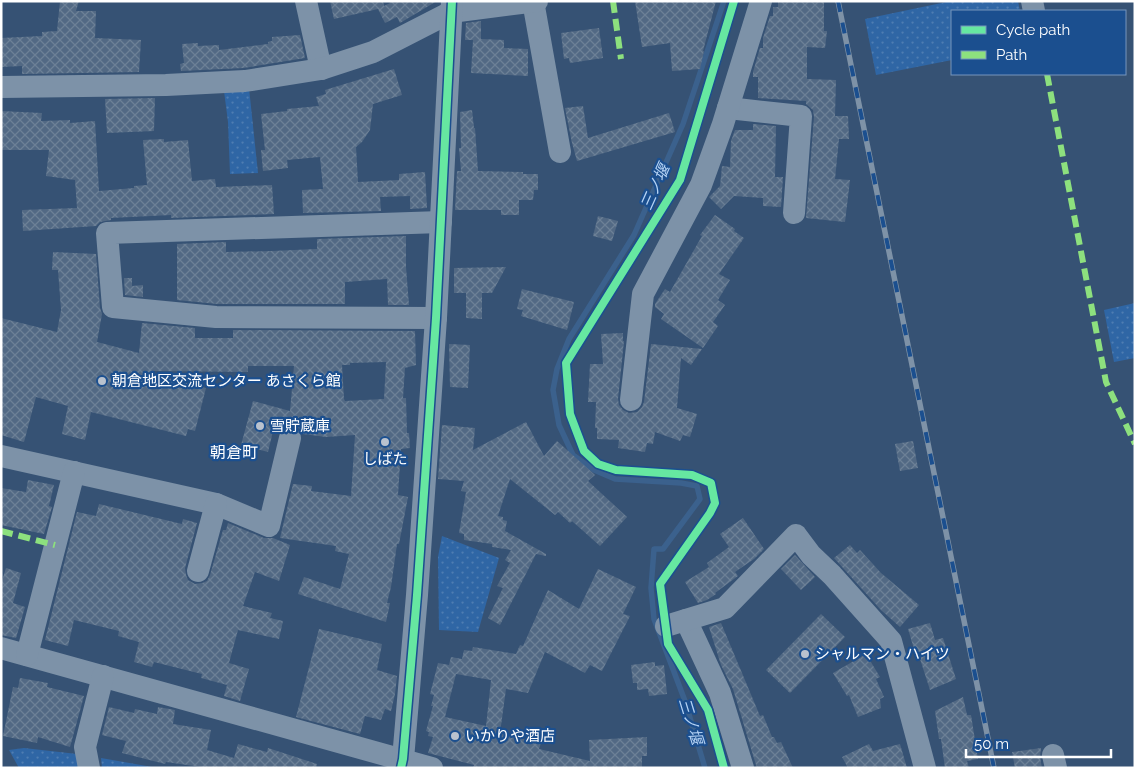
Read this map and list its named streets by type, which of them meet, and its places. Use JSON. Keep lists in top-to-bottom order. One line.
{"districts":["朝倉町"],"water":["三ノ堰"],"places":["朝倉地区交流センター あさくら館","雪貯蔵庫","しばた","シャルマン・ハイツ","いかりや酒店"],"legend":["Cycle path","Path"],"scale_bar":"50 m"}
